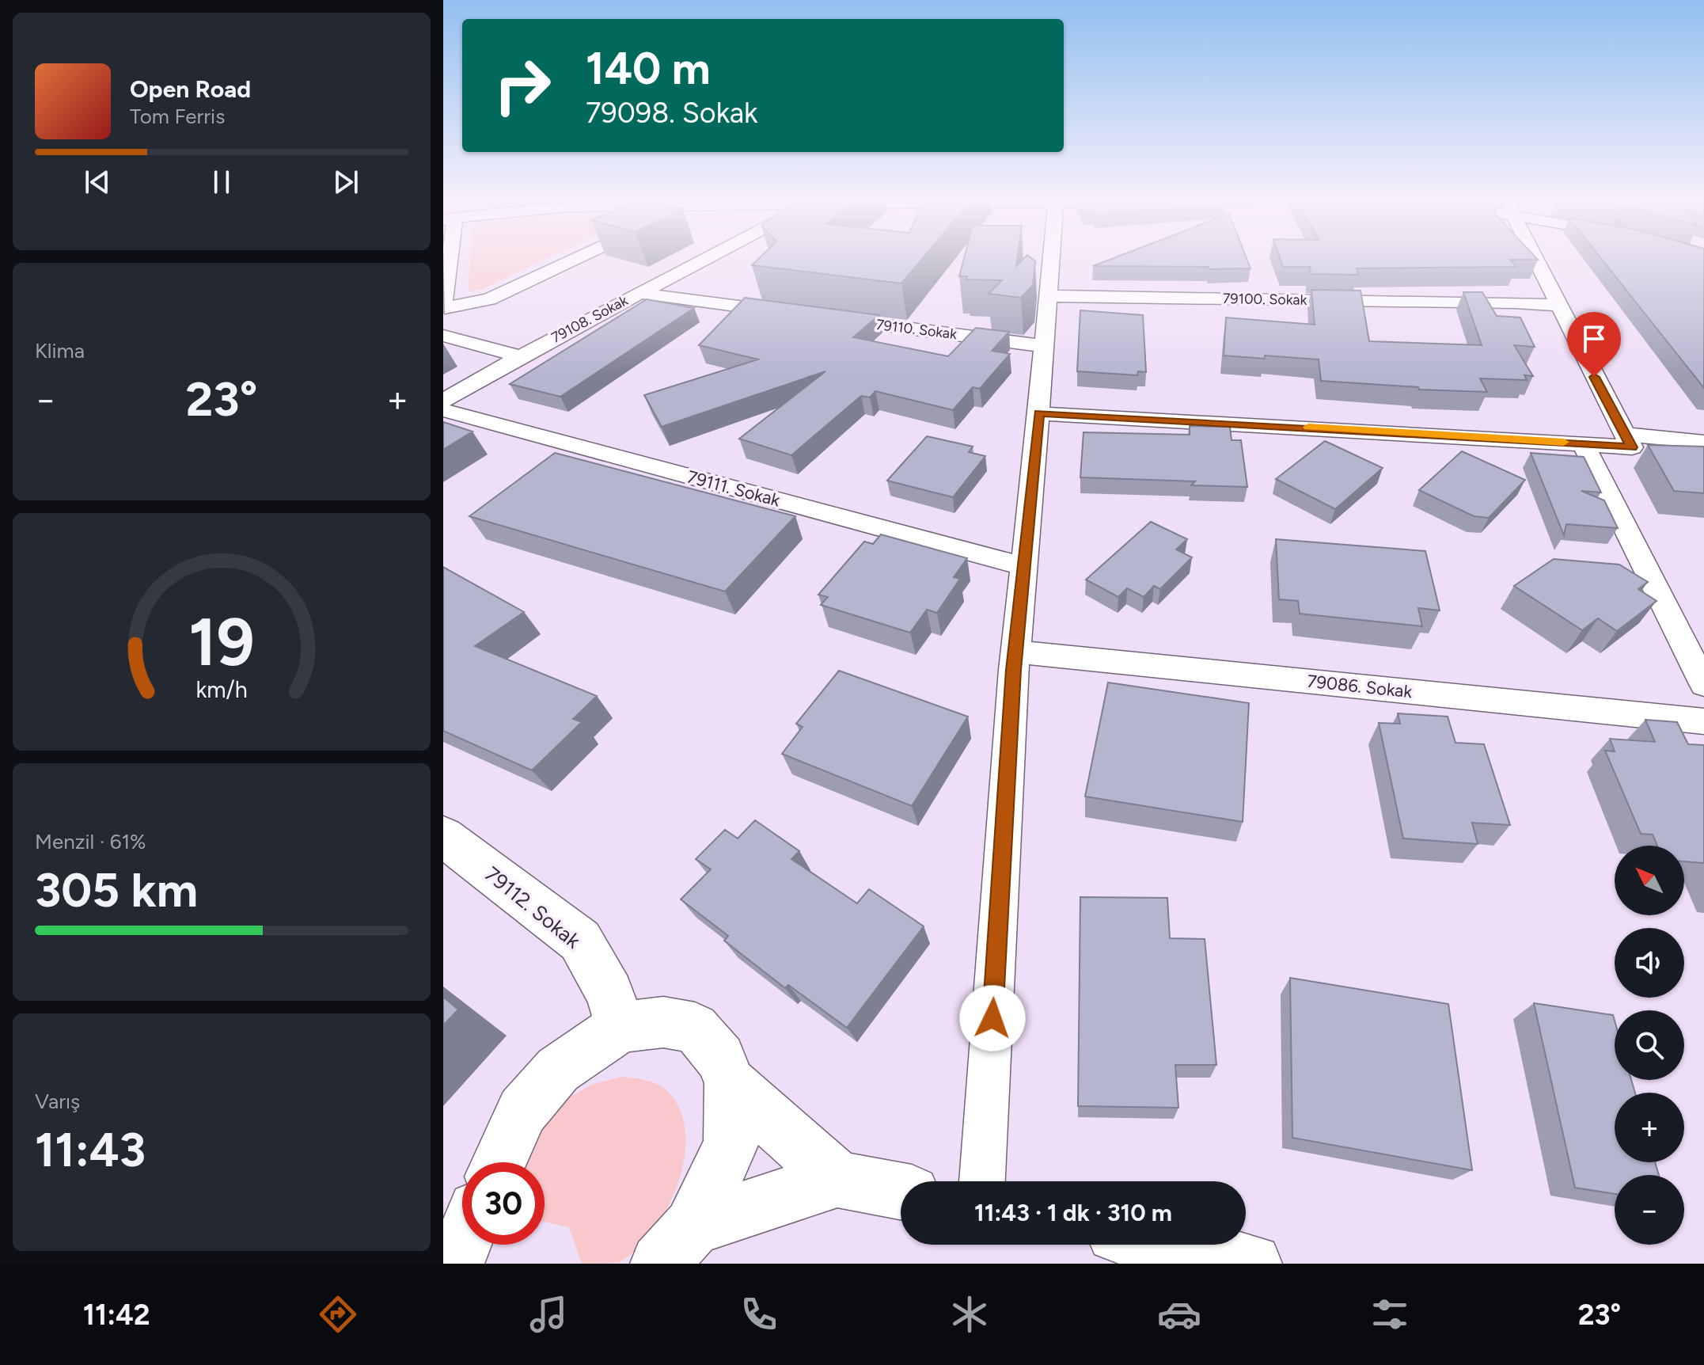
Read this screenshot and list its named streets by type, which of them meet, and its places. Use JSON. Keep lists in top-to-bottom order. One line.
{"streets":{"main road":["79112. Sokak"],"street":["79100. Sokak","79108. Sokak","79110. Sokak","79111. Sokak","79086. Sokak"]},"north":"top left","page":{"turn":["140 m","79098. Sokak"],"song":["Open Road","Tom Ferris"],"tile":["Klima",["Menzil · 61%","305 km"],["Varış","11:43"]],"heat":["−","23°","+"],"map_buttons":["+","−"],"limit":"30","trip":"11:43 · 1 dk · 310 m","tabs":["11:42","23°"],"gauge":["19","km/h"]}}
